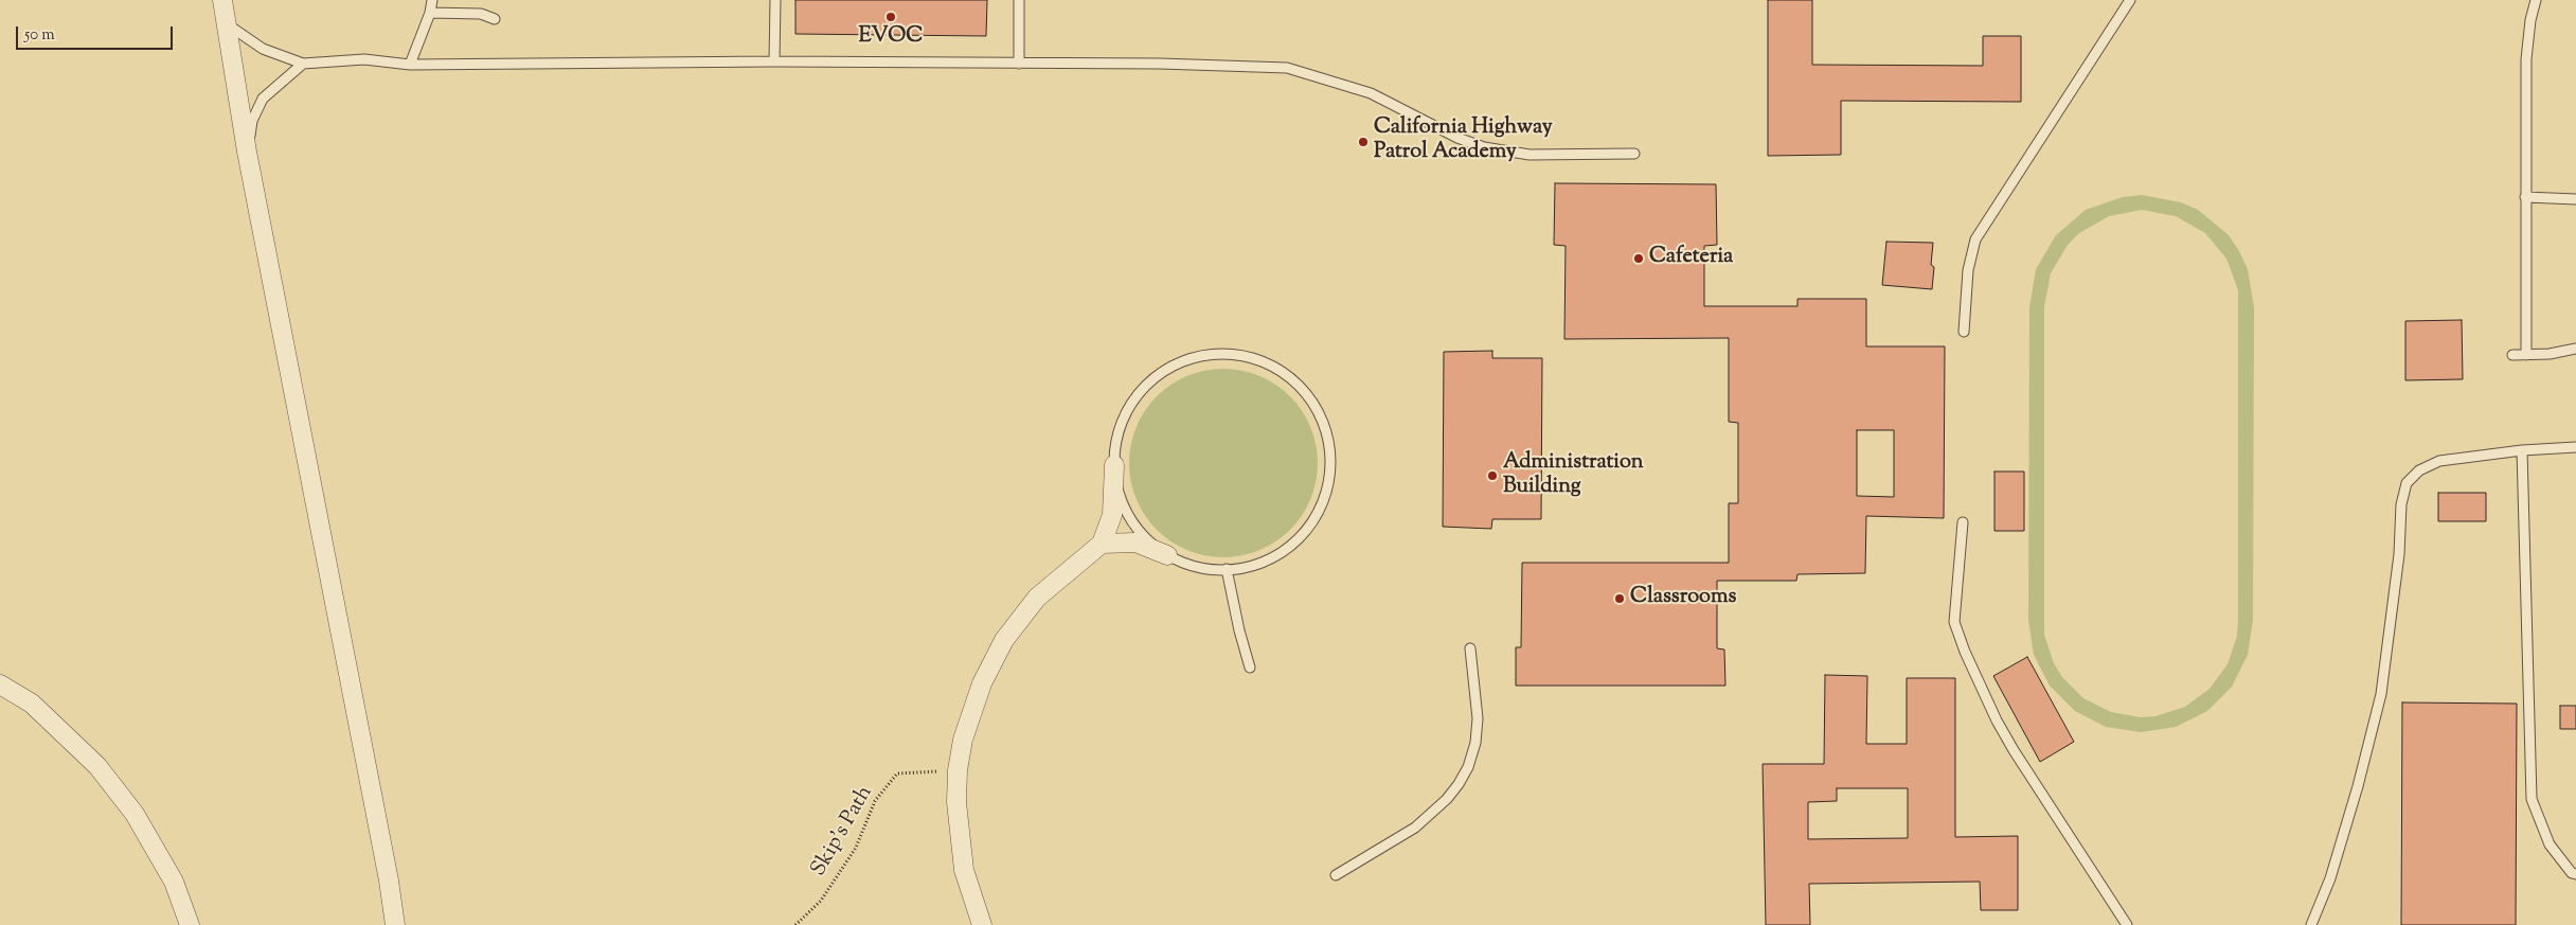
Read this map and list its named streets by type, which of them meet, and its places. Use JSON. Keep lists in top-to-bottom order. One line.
{"streets":{"path":["Skip's Path"]},"places":["EVOC","California Highway Patrol Academy","Cafeteria","Administration Building","Classrooms"],"scale_bar":"50 m"}
